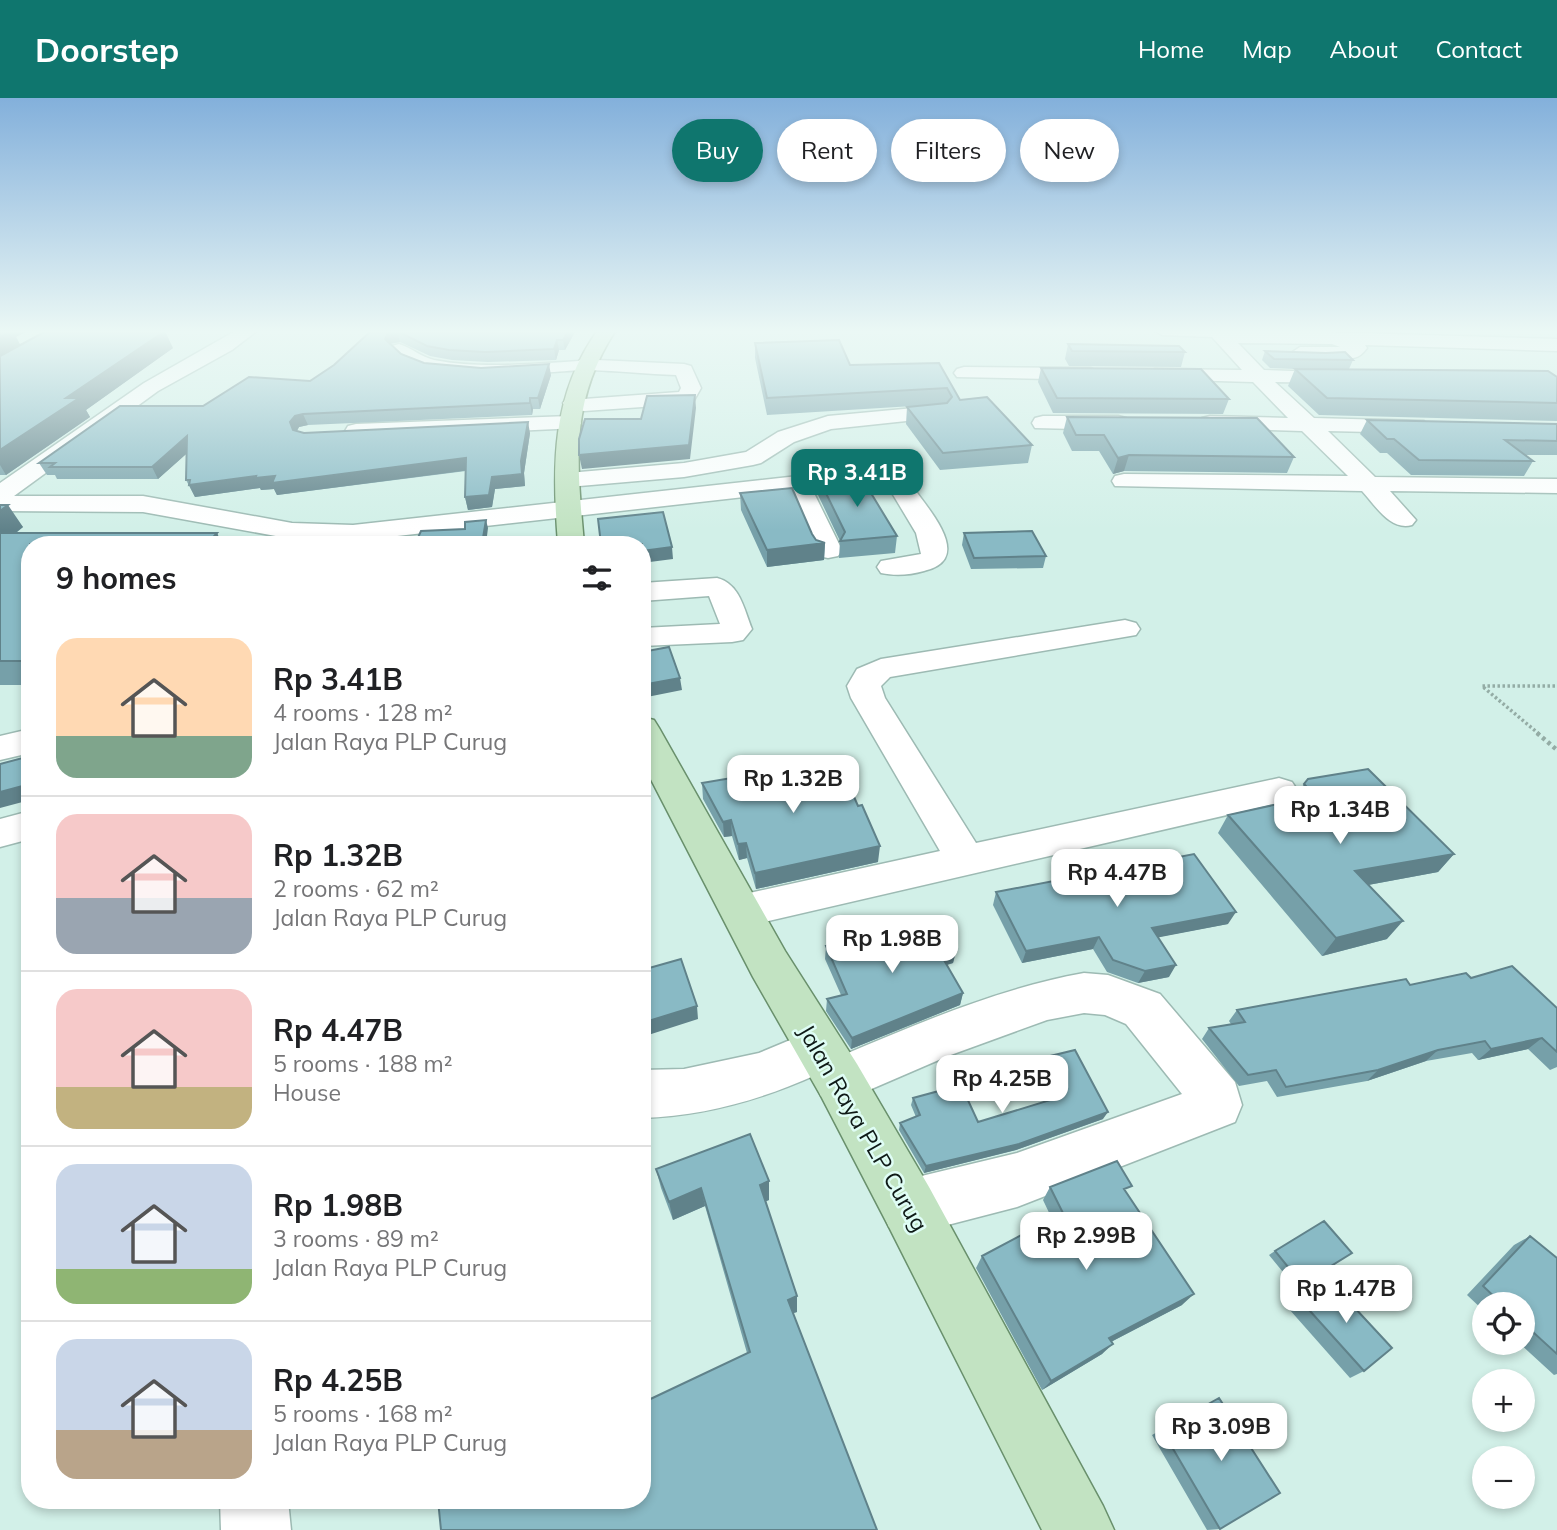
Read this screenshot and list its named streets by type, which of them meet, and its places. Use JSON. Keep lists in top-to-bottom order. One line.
{"streets":{"main road":["Jalan Raya PLP Curug"]},"page":{"header":"Doorstep","nav":["Home","Map","About","Contact"],"chip":["Buy","Rent","Filters","New"],"price":["Rp 3.41B","Rp 1.32B","Rp 1.34B","Rp 4.47B","Rp 1.98B","Rp 4.25B","Rp 2.99B","Rp 1.47B","Rp 3.09B"],"heading":"9 homes","list":[{"name":"Rp 3.41B","note":"4 rooms · 128 m² · Jalan Raya PLP Curug"},{"name":"Rp 1.32B","note":"2 rooms · 62 m² · Jalan Raya PLP Curug"},{"name":"Rp 4.47B","note":"5 rooms · 188 m² · House"},{"name":"Rp 1.98B","note":"3 rooms · 89 m² · Jalan Raya PLP Curug"},{"name":"Rp 4.25B","note":"5 rooms · 168 m² · Jalan Raya PLP Curug"}],"map_buttons":["+","−"]}}
